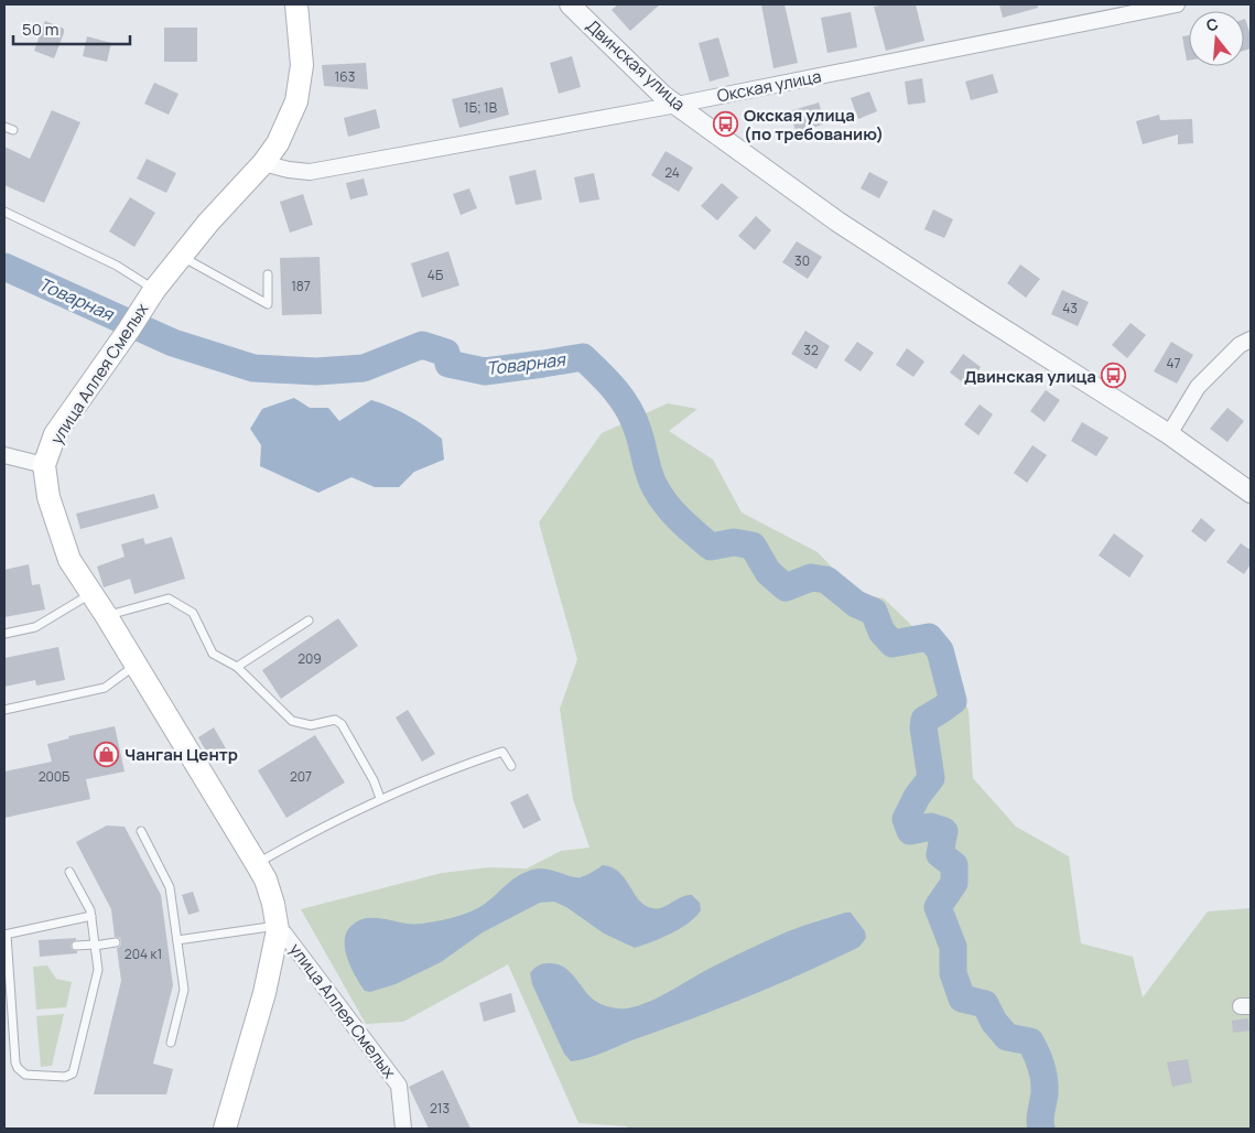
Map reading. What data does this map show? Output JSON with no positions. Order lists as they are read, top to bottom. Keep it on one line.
{"streets":{"main road":["улица Аллея Смелых"],"street":["Двинская улица","Окская улица"]},"crossings":[["Двинская улица","Окская улица"],["Окская улица","улица Аллея Смелых"]],"water":["Товарная"],"places":{"bus stop":["Окская улица (по требованию)","Двинская улица"],"shop":["Чанган Центр"]},"house_numbers":["163","1Б; 1В","24","30","4Б","187","43","32","47","209","200Б","207","204 к1","213"],"scale_bar":"50 m","north":"top"}
